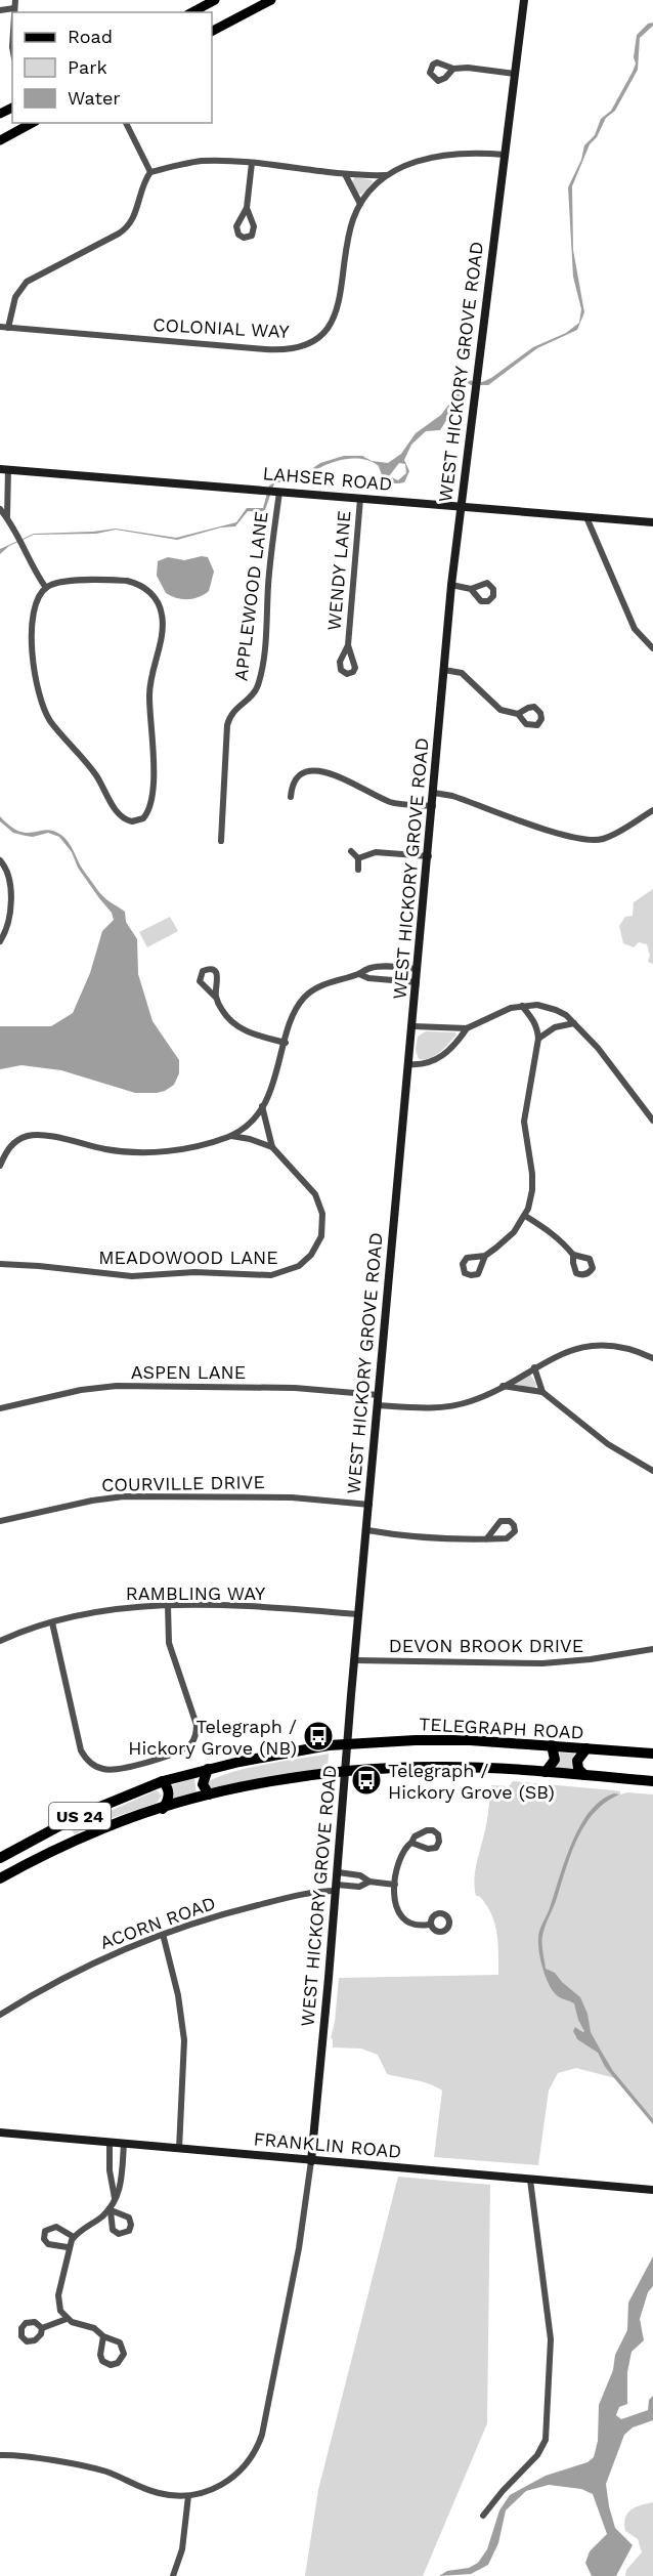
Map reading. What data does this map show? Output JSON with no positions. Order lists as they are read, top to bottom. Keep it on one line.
{"streets":{"highway":["TELEGRAPH ROAD","US 24"],"street":["COLONIAL WAY","WEST HICKORY GROVE ROAD","LAHSER ROAD","WENDY LANE","APPLEWOOD LANE","MEADOWOOD LANE","ASPEN LANE","COURVILLE DRIVE","RAMBLING WAY","DEVON BROOK DRIVE","ACORN ROAD","FRANKLIN ROAD"]},"crossings":[["COLONIAL WAY","WEST HICKORY GROVE ROAD"],["WEST HICKORY GROVE ROAD","LAHSER ROAD"],["WEST HICKORY GROVE ROAD","ASPEN LANE"],["WEST HICKORY GROVE ROAD","COURVILLE DRIVE"],["WEST HICKORY GROVE ROAD","RAMBLING WAY"],["WEST HICKORY GROVE ROAD","DEVON BROOK DRIVE"],["WEST HICKORY GROVE ROAD","TELEGRAPH ROAD"],["WEST HICKORY GROVE ROAD","US 24"],["WEST HICKORY GROVE ROAD","ACORN ROAD"],["WEST HICKORY GROVE ROAD","FRANKLIN ROAD"],["LAHSER ROAD","WENDY LANE"],["LAHSER ROAD","APPLEWOOD LANE"],["TELEGRAPH ROAD","US 24"]],"places":{"bus stop":["Telegraph / Hickory Grove (NB)","Telegraph / Hickory Grove (SB)"]},"legend":["Road","Park","Water"]}
